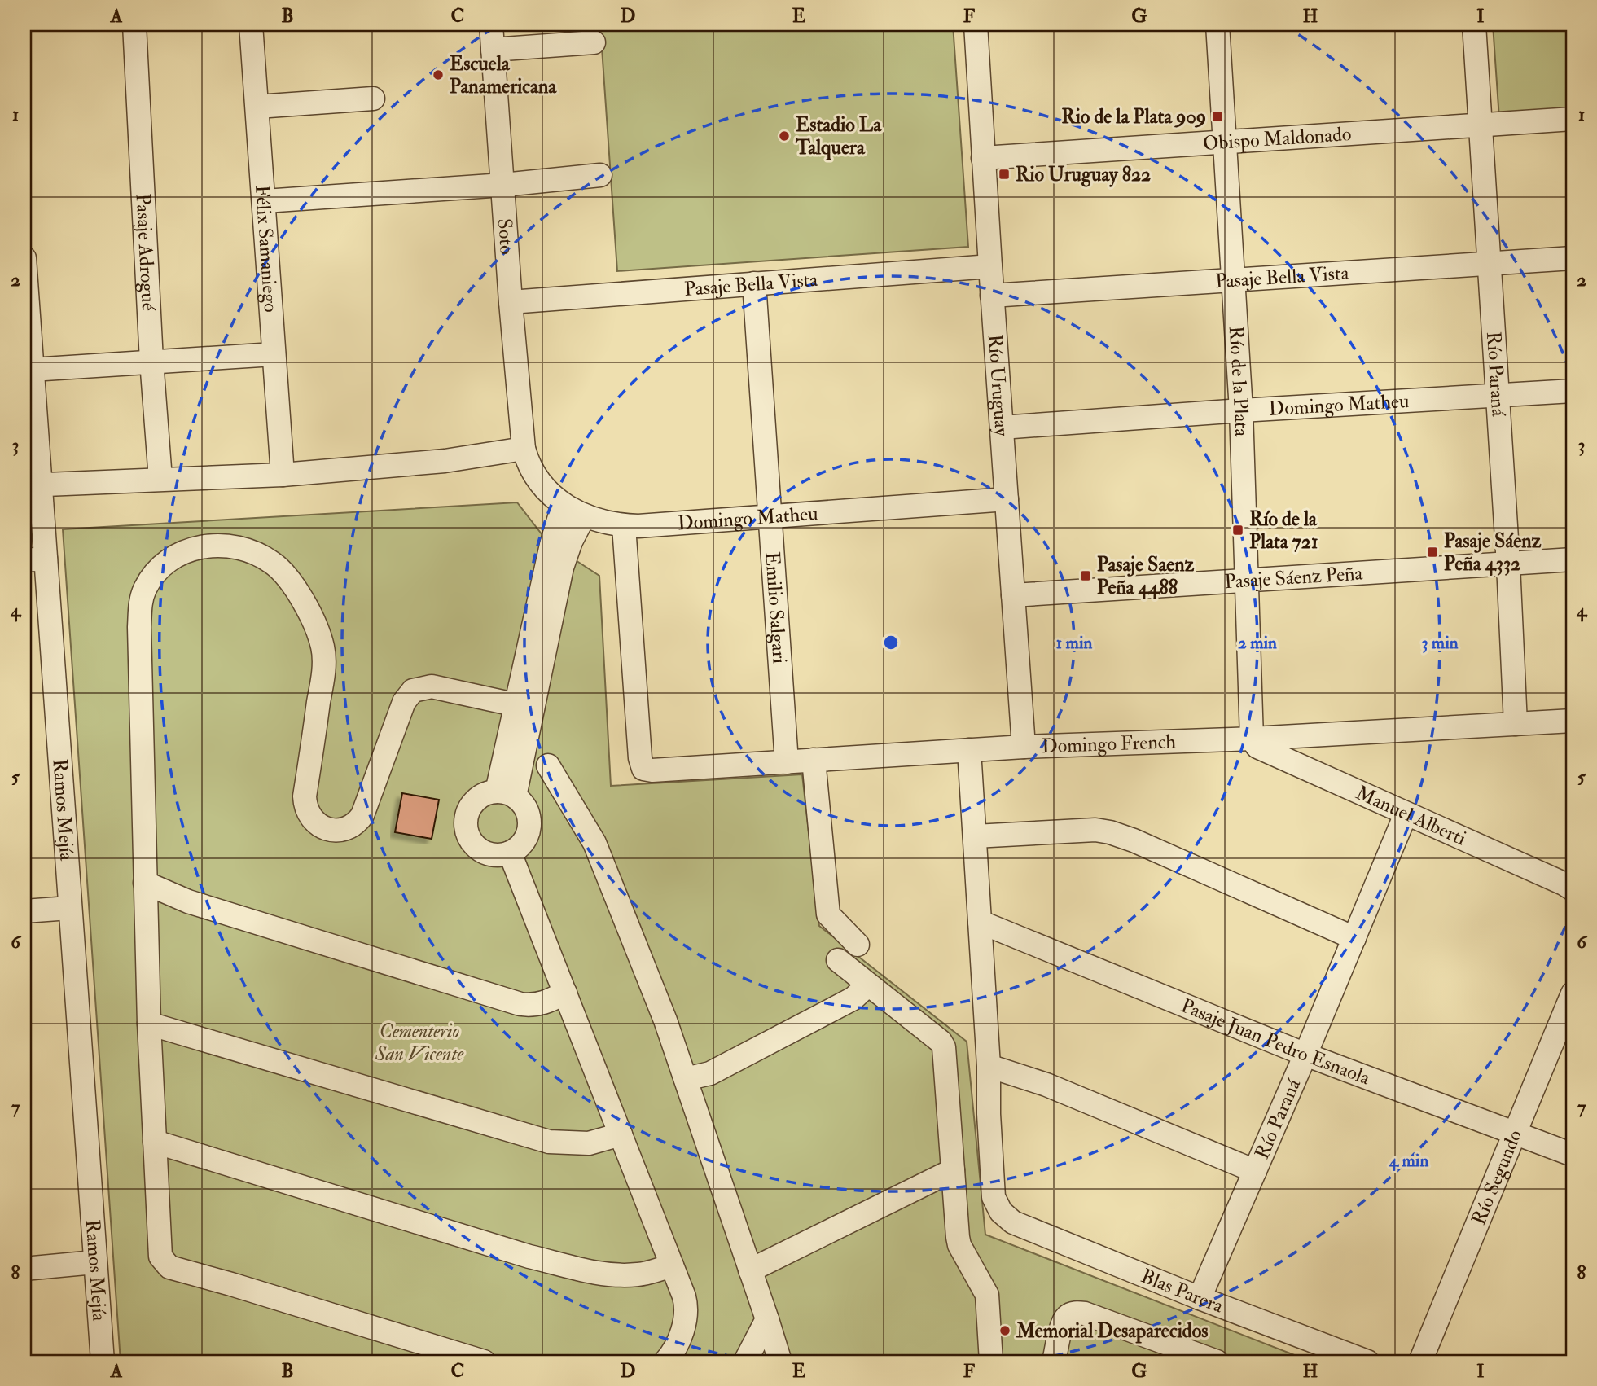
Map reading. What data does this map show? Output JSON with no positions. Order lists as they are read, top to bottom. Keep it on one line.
{"streets":{"street":["Obispo Maldonado","Soto","Félix Samaniego","Pasaje Adrogué","Pasaje Bella Vista","Río Paraná","Río de la Plata","Río Uruguay","Domingo Matheu","Pasaje Sáenz Peña","Emilio Salgari","Domingo French","Ramos Mejía","Manuel Alberti","Pasaje Juan Pedro Esnaola","Río Segundo","Blas Parera"]},"crossings":[["Obispo Maldonado","Río Paraná"],["Obispo Maldonado","Río de la Plata"],["Obispo Maldonado","Río Uruguay"],["Soto","Pasaje Bella Vista"],["Soto","Domingo Matheu"],["Pasaje Bella Vista","Río Paraná"],["Pasaje Bella Vista","Río de la Plata"],["Pasaje Bella Vista","Río Uruguay"],["Pasaje Bella Vista","Emilio Salgari"],["Río Paraná","Domingo Matheu"],["Río Paraná","Pasaje Sáenz Peña"],["Río Paraná","Domingo French"],["Río Paraná","Manuel Alberti"],["Río Paraná","Pasaje Juan Pedro Esnaola"],["Río Paraná","Blas Parera"],["Río de la Plata","Domingo Matheu"],["Río de la Plata","Pasaje Sáenz Peña"],["Río de la Plata","Domingo French"],["Río de la Plata","Manuel Alberti"],["Río Uruguay","Domingo Matheu"],["Río Uruguay","Pasaje Sáenz Peña"],["Río Uruguay","Domingo French"],["Domingo Matheu","Emilio Salgari"],["Domingo Matheu","Domingo French"],["Emilio Salgari","Domingo French"],["Domingo French","Manuel Alberti"],["Pasaje Juan Pedro Esnaola","Río Segundo"]],"parks":["Cementerio San Vicente"],"places":{"other":["Escuela Panamericana","Estadio La Talquera","Memorial Desaparecidos"],"transit":["Rio de la Plata 909","Rio Uruguay 822","Río de la Plata 721","Pasaje Sáenz Peña 4332","Pasaje Saenz Peña 4488"]},"grid":{"columns":["A","B","C","D","E","F","G","H","I"],"rows":["1","2","3","4","5","6","7","8"]},"rings":["1 min","2 min","3 min","4 min"]}
